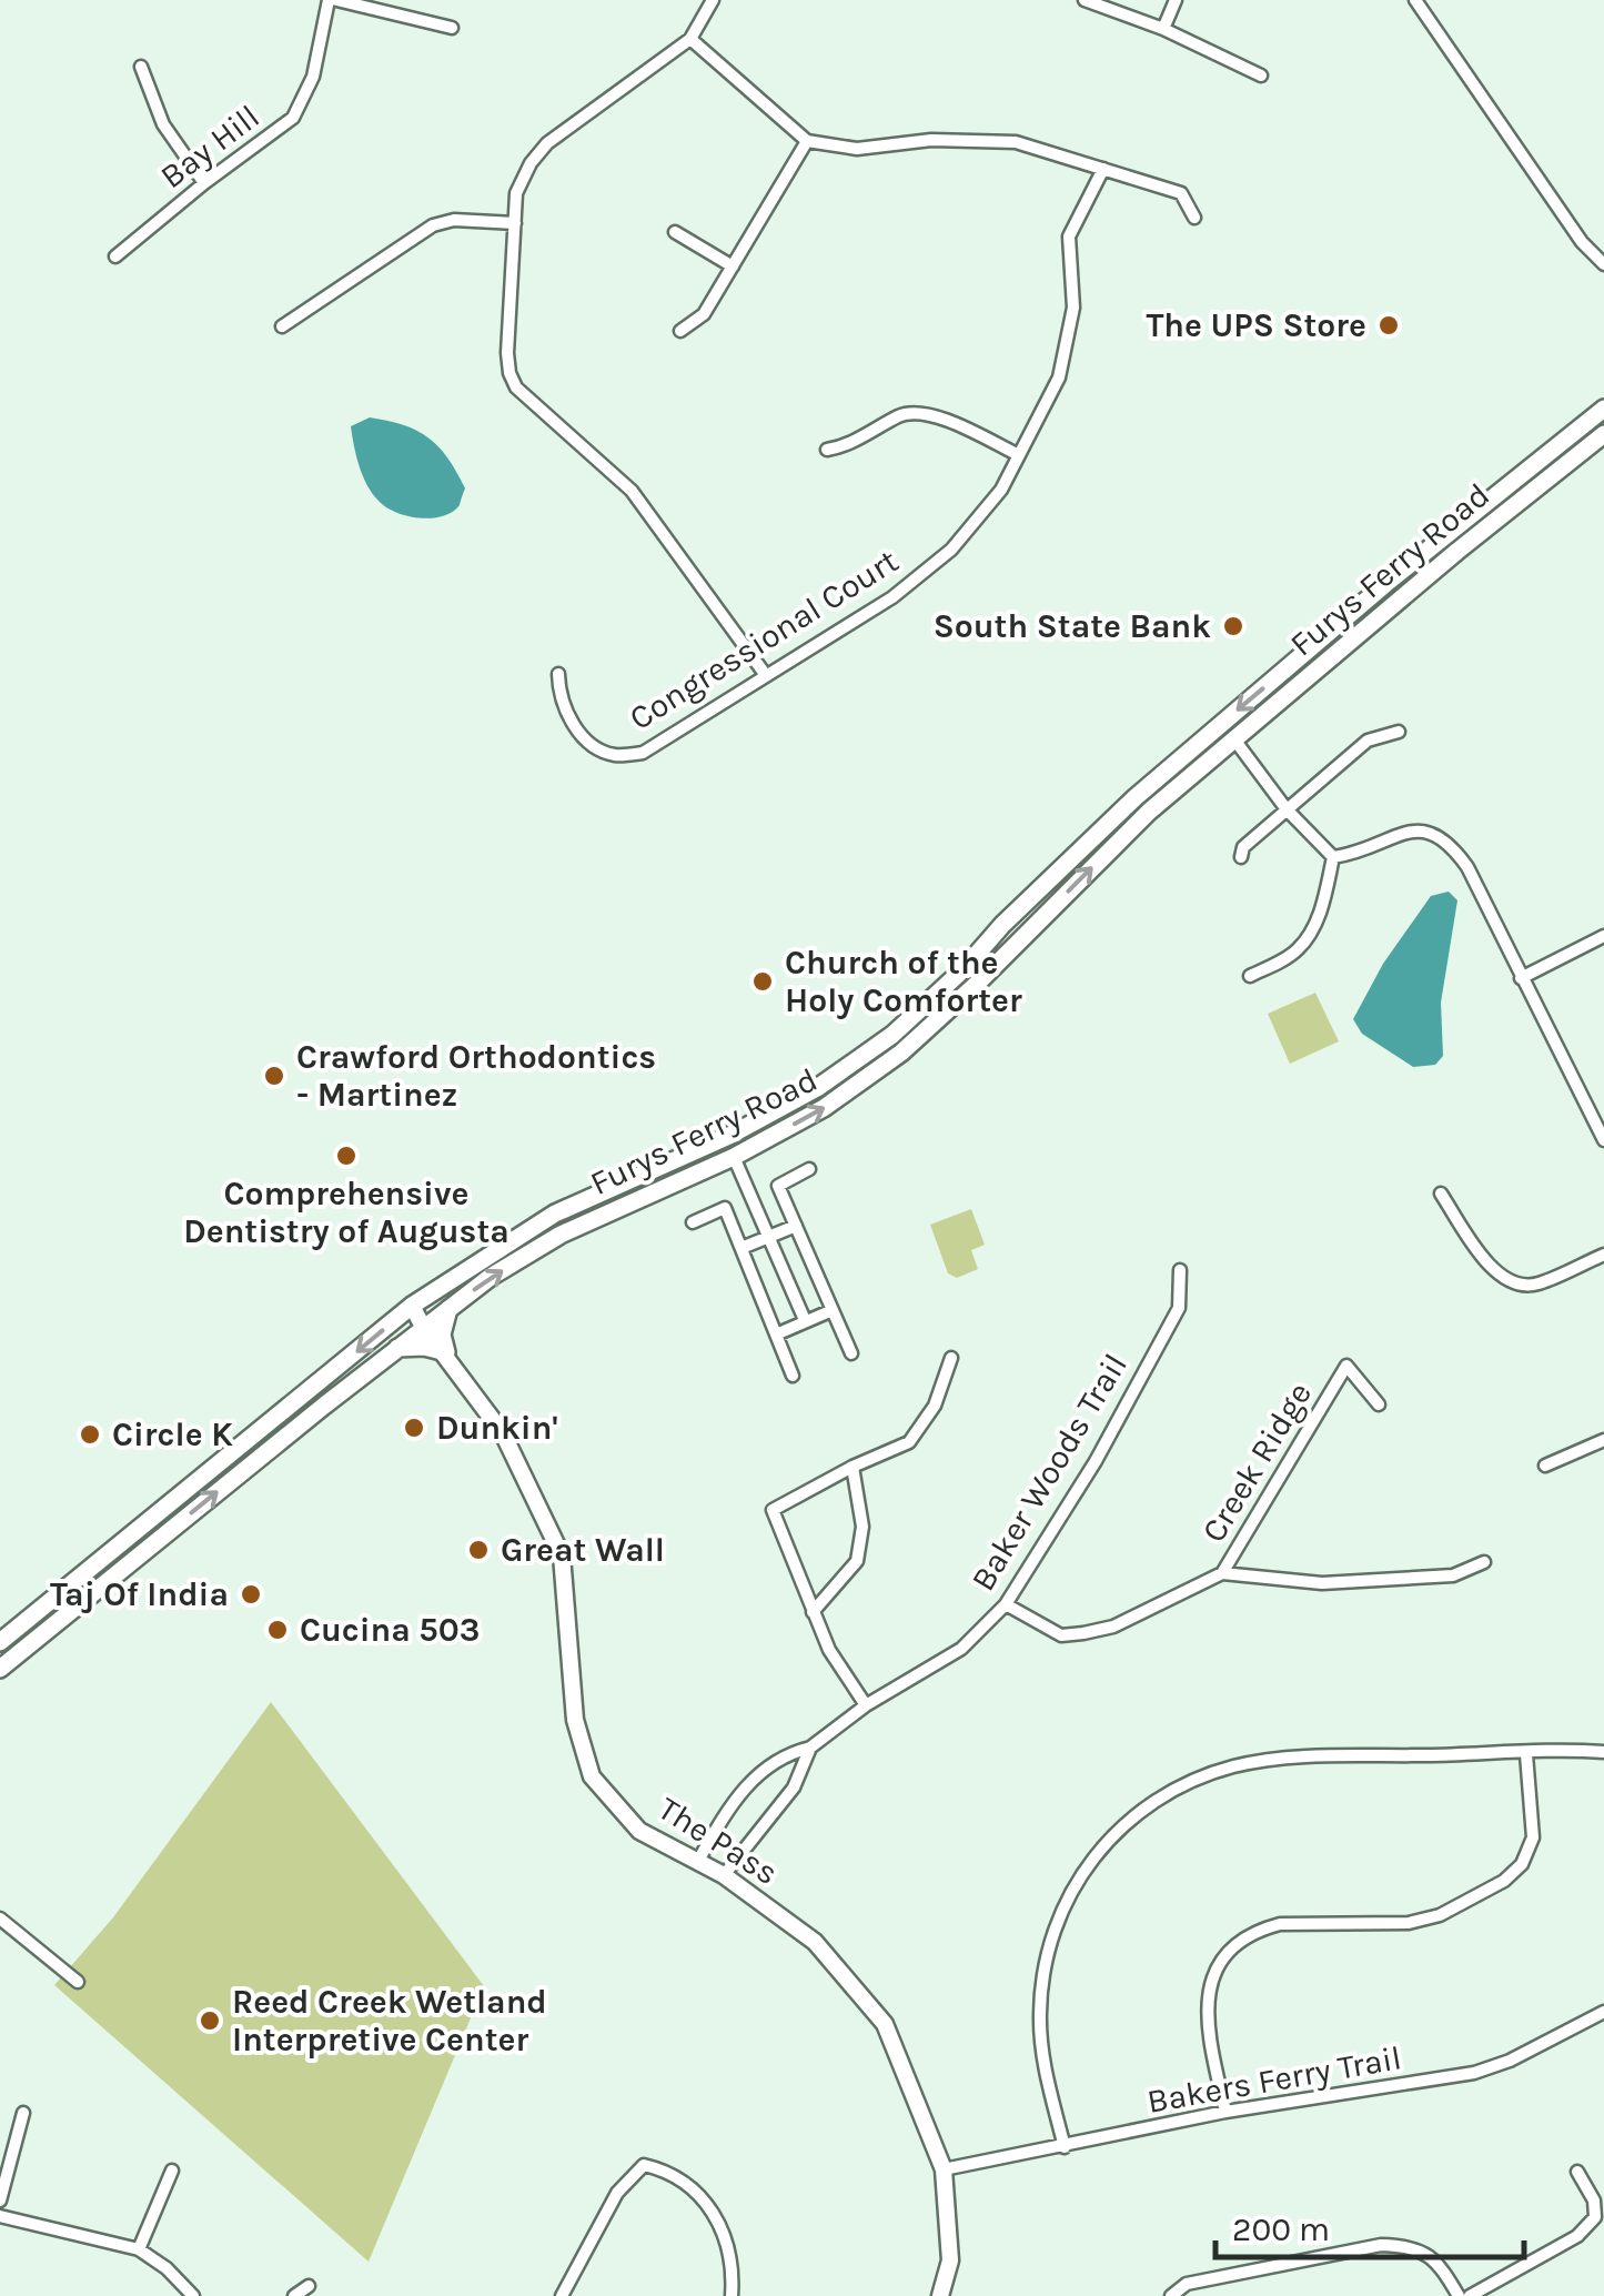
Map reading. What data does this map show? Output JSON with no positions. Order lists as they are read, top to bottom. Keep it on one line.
{"streets":{"main road":["Furys Ferry Road"],"street":["Bay Hill","Congressional Court","Creek Ridge","Baker Woods Trail","The Pass","Bakers Ferry Trail"]},"crossings":[["Furys Ferry Road","The Pass"],["Baker Woods Trail","The Pass"],["The Pass","Bakers Ferry Trail"]],"places":["The UPS Store","South State Bank","Church of the Holy Comforter","Crawford Orthodontics - Martinez","Comprehensive Dentistry of Augusta","Dunkin'","Circle K","Great Wall","Taj Of India","Cucina 503","Reed Creek Wetland Interpretive Center"],"scale_bar":"200 m"}
